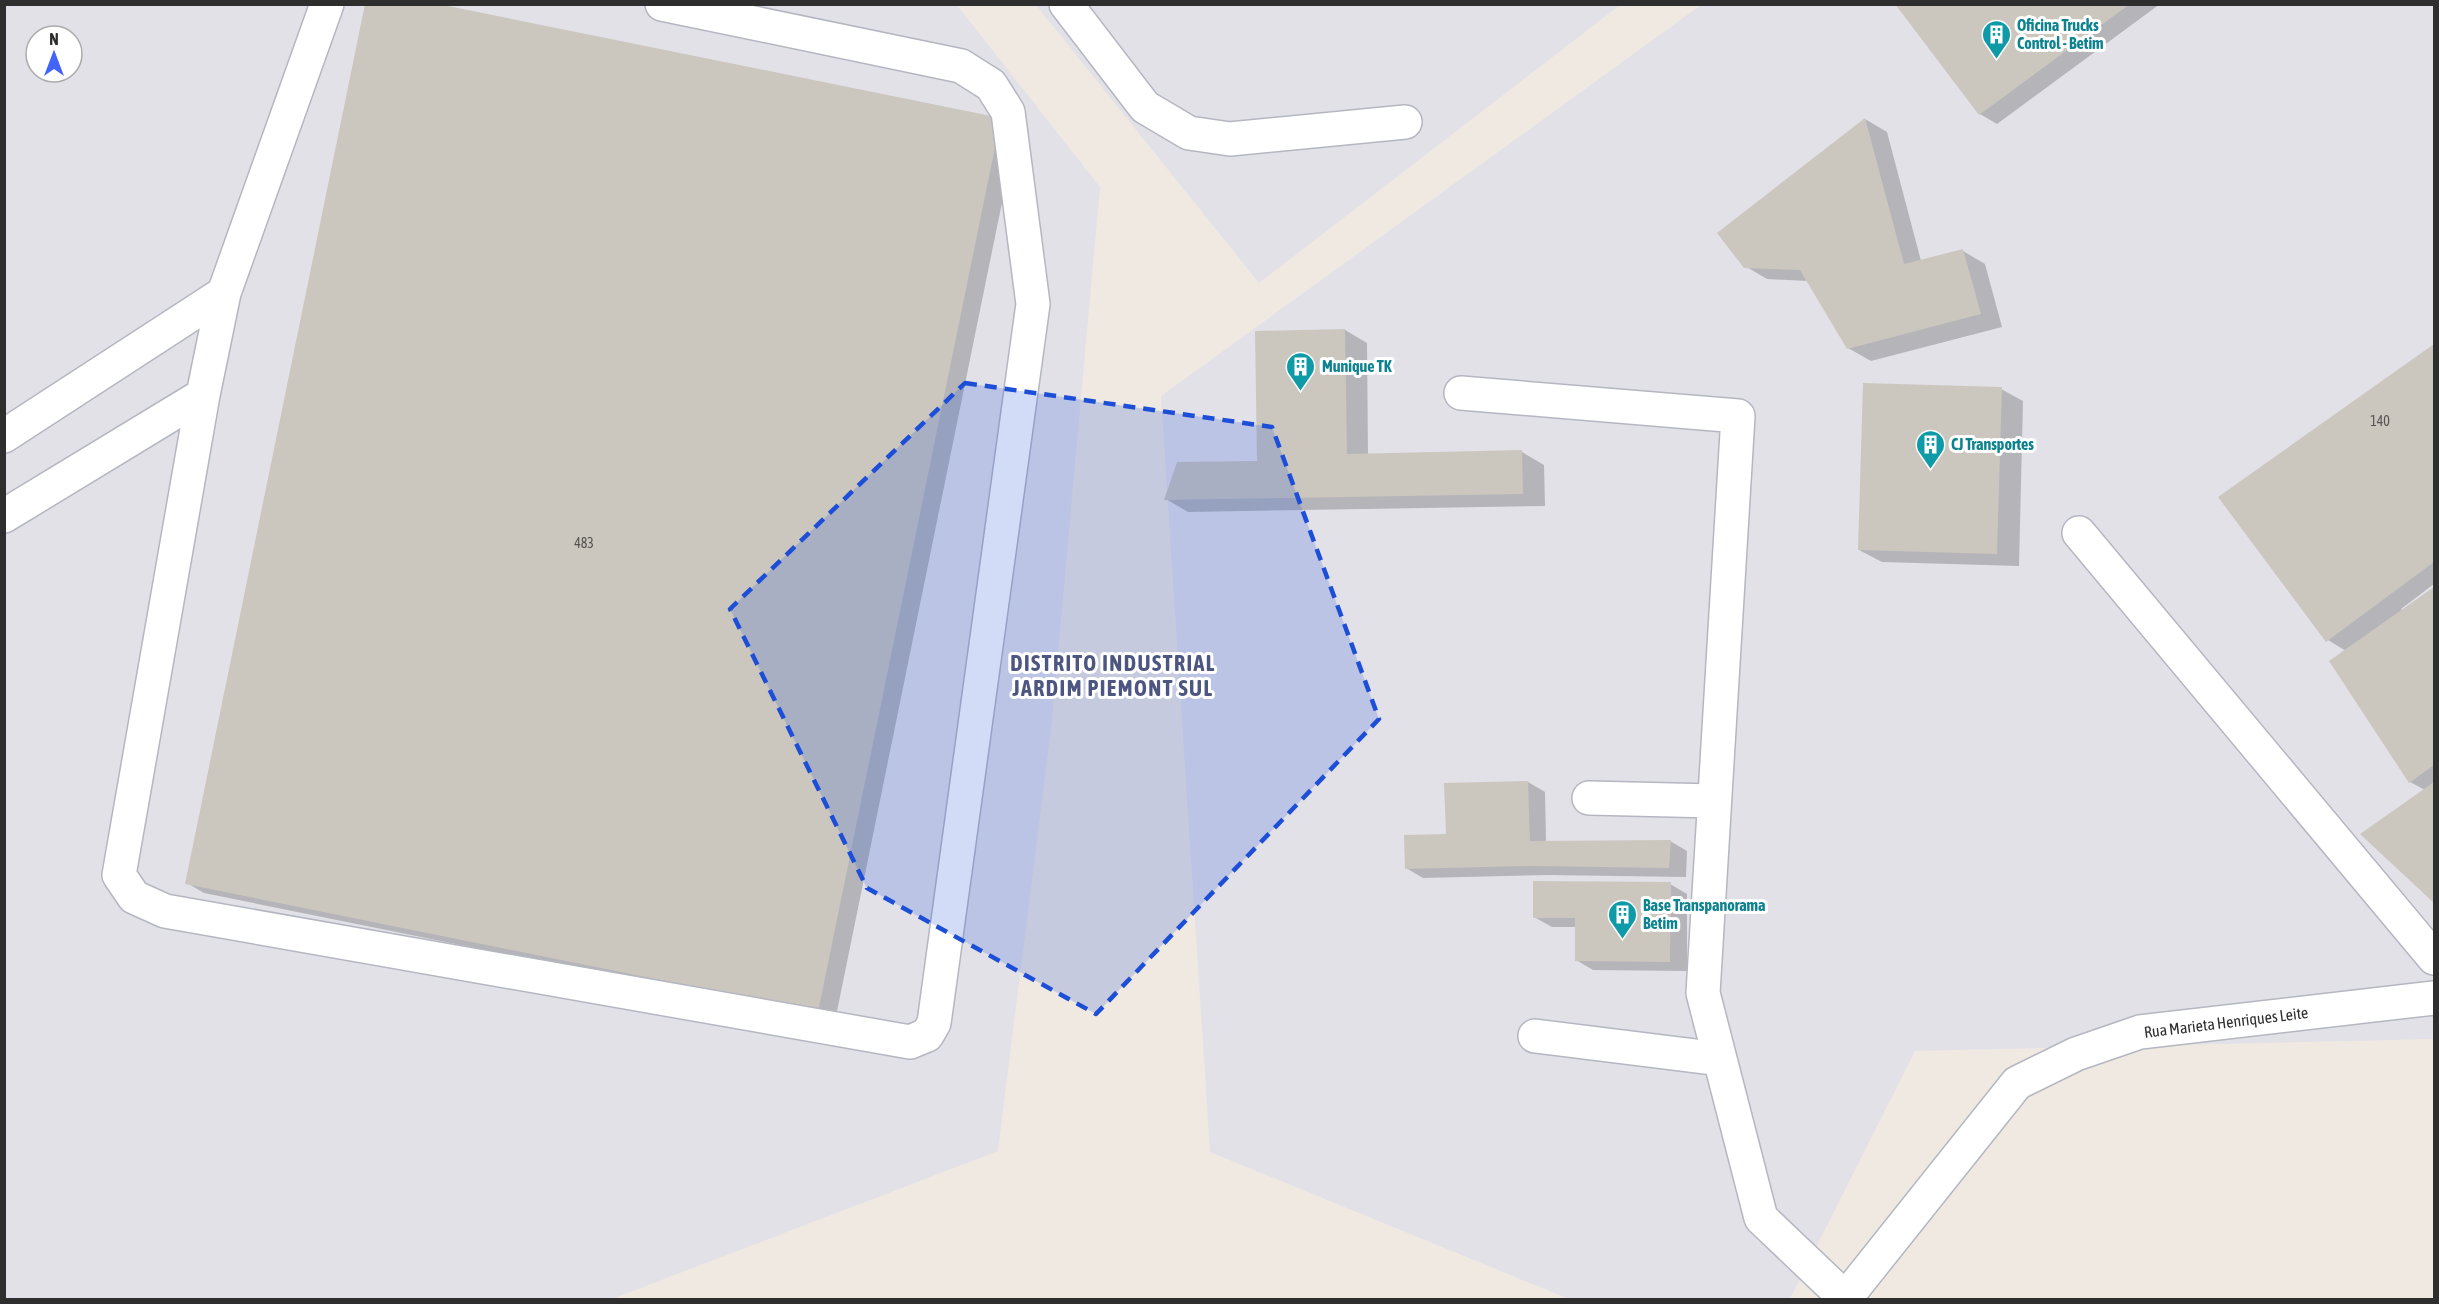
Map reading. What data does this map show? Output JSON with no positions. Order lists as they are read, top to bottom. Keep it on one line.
{"streets":{"street":["Rua Marieta Henriques Leite"]},"districts":["DISTRITO INDUSTRIAL JARDIM PIEMONT SUL"],"places":{"building":["Oficina Trucks Control - Betim","Munique TK","CJ Transportes","Base Transpanorama Betim"]},"house_numbers":["140","483"],"north":"top"}
